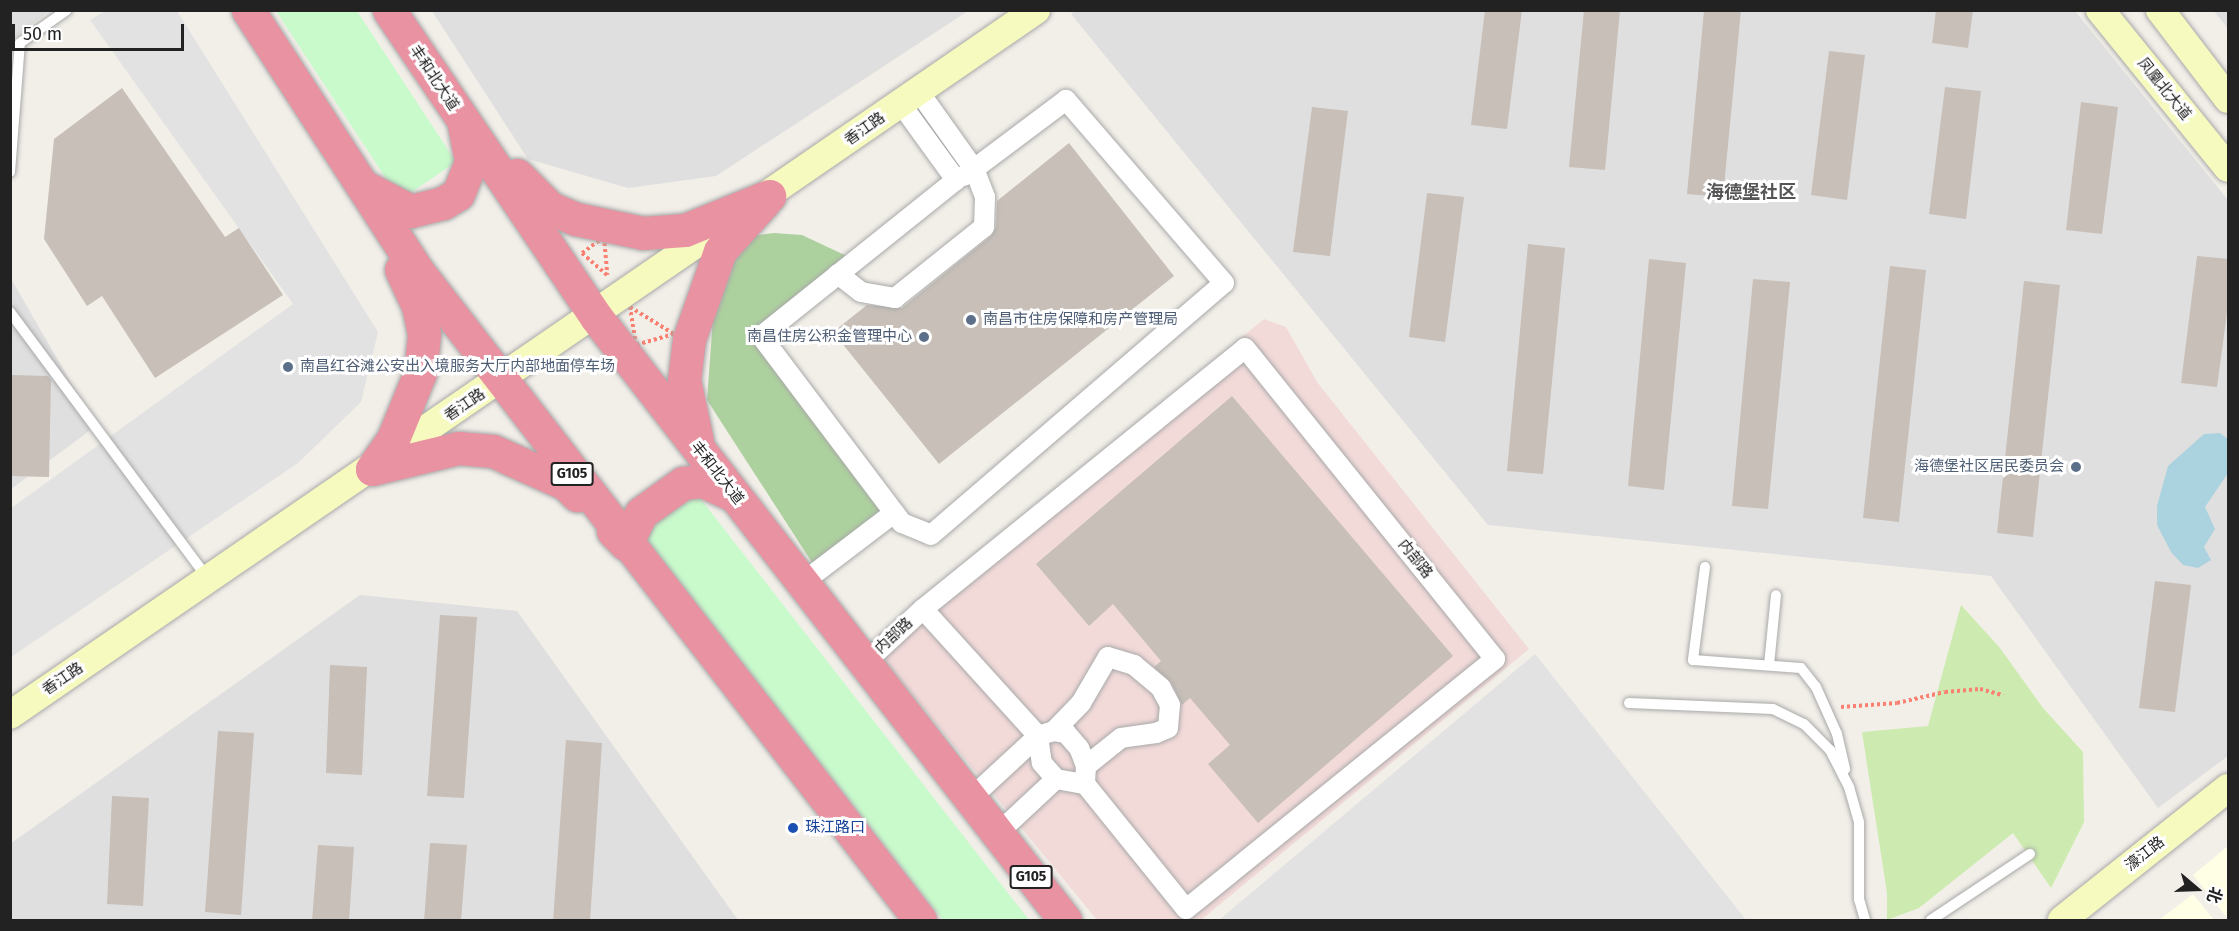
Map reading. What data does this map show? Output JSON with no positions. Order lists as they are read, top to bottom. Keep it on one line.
{"streets":{"highway":["丰和北大道","G105"],"main road":["凤凰北大道","香江路","濠江路"],"street":["内部路"]},"crossings":[["丰和北大道","香江路"],["丰和北大道","内部路"],["香江路","G105"]],"districts":["海德堡社区"],"places":["南昌市住房保障和房产管理局","南昌住房公积金管理中心","南昌红谷滩公安出入境服务大厅内部地面停车场","海德堡社区居民委员会","珠江路口"],"scale_bar":"50 m","north":"right"}
